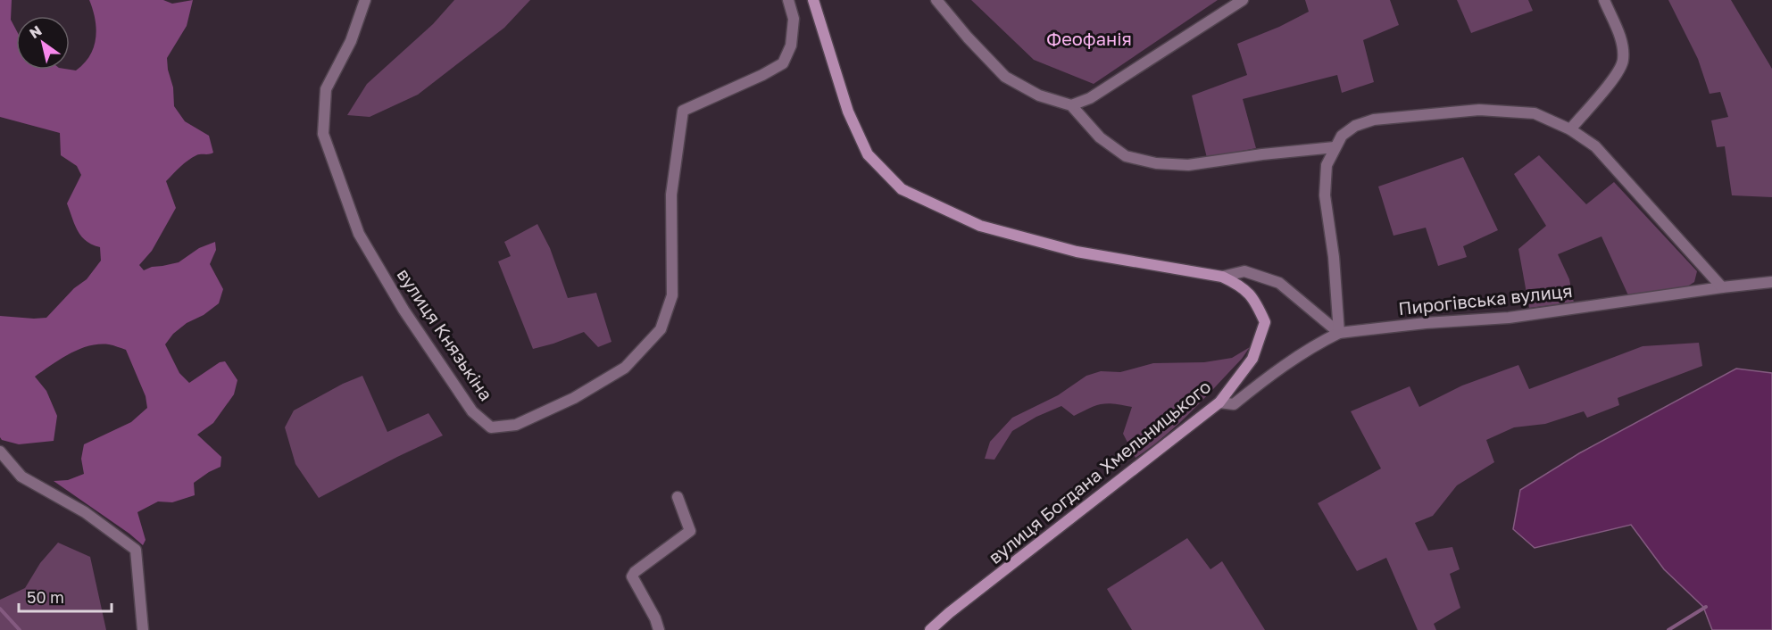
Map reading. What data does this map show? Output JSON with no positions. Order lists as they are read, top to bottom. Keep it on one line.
{"streets":{"street":["Пирогівська вулиця","вулиця Князькіна","вулиця Богдана Хмельницького"]},"parks":["Феофанія"],"scale_bar":"50 m","north":"top left"}
